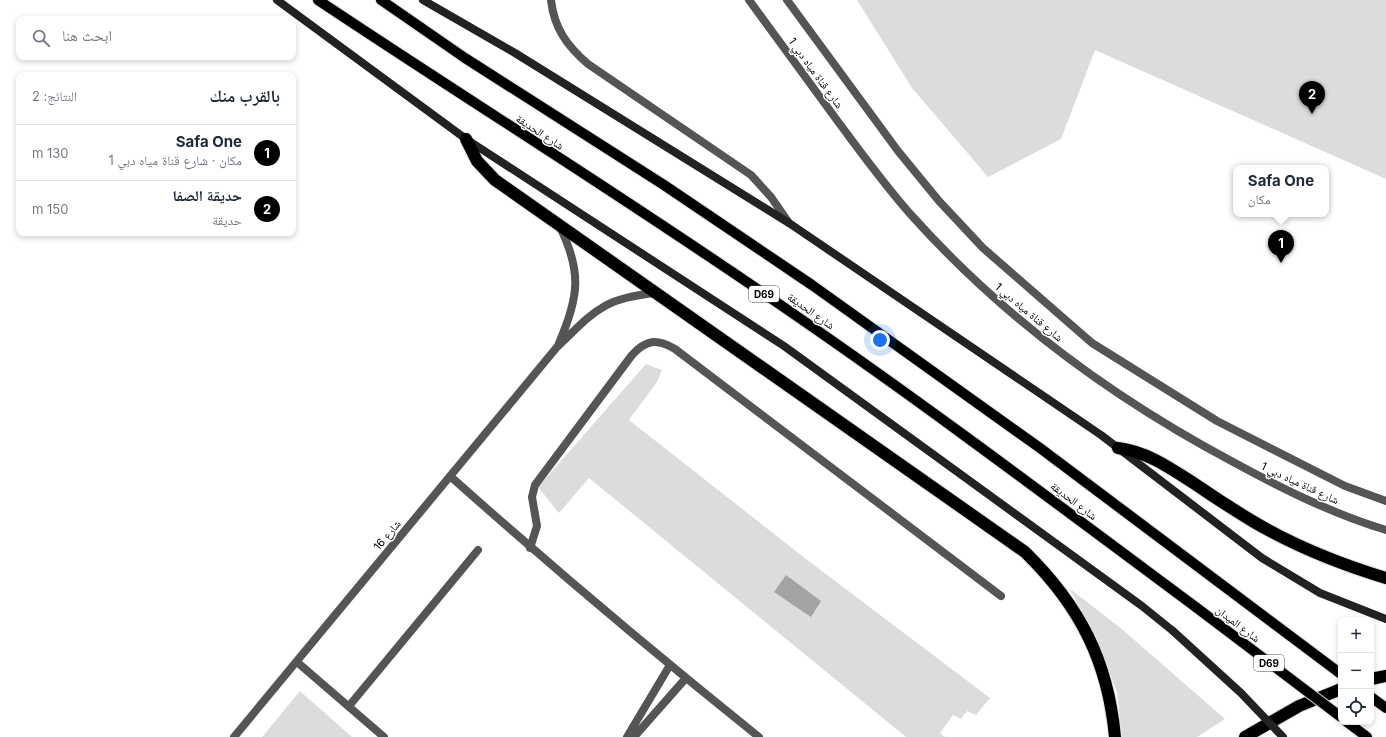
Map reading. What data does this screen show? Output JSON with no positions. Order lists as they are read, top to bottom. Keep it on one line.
{"streets":{"main road":["شارع الحديقة","D69","شارع الميدان"],"street":["شارع قناة مياه دبي 1","شارع 16"]},"crossings":[["شارع الحديقة","شارع الميدان"]],"page":{"search":"ابحث هنا","heading":["بالقرب منك","النتائج: 2"],"pins":["2","1"],"list":[{"mark":"1","name":"Safa One","note":"مكان · شارع قناة مياه دبي 1","value":"130 m"},{"mark":"2","name":"حديقة الصفا","note":"حديقة","value":"150 m"}],"popup":["Safa One","مكان"],"map_buttons":["+","−"]}}
